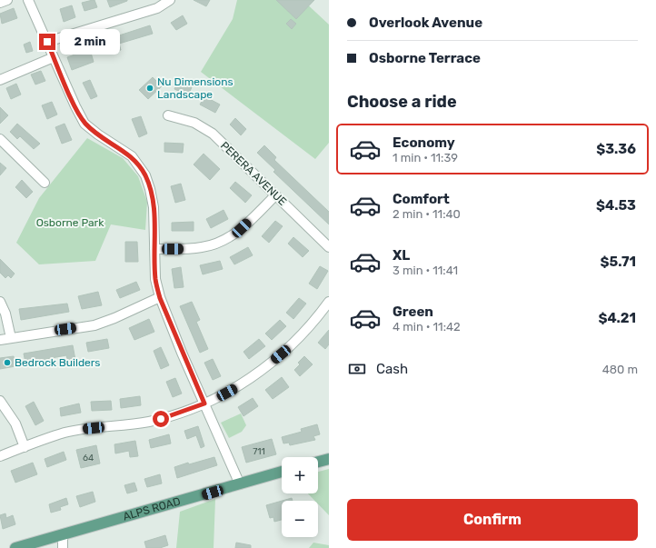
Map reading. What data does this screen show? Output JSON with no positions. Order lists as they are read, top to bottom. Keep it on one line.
{"streets":{"main road":["ALPS ROAD"],"street":["PERERA AVENUE"]},"parks":["Osborne Park"],"places":["Nu Dimensions Landscape","Bedrock Builders"],"house_numbers":["711","64"],"page":{"banner":["Overlook Avenue","Osborne Terrace"],"bubble":"2 min","heading":"Choose a ride","list":[{"name":"Economy","note":"1 min · 11:39","value":"$3.36"},{"name":"Comfort","note":"2 min · 11:40","value":"$4.53"},{"name":"XL","note":"3 min · 11:41","value":"$5.71"},{"name":"Green","note":"4 min · 11:42","value":"$4.21"}],"pay":["Cash","480 m"],"map_buttons":["+","−"],"buttons":"Confirm"}}
